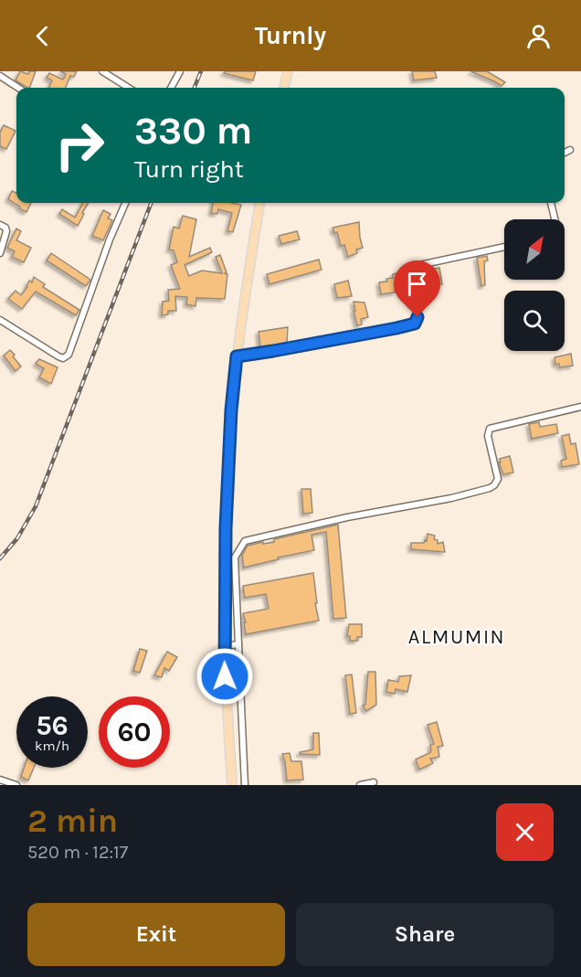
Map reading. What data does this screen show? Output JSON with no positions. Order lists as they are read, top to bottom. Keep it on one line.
{"districts":["ALMUMIN"],"north":"top right","page":{"header":"Turnly","turn":["330 m","Turn right"],"speed":"56 km/h","limit":"60","heading":["2 min","520 m · 12:17"],"buttons":["Exit","Share"]}}
